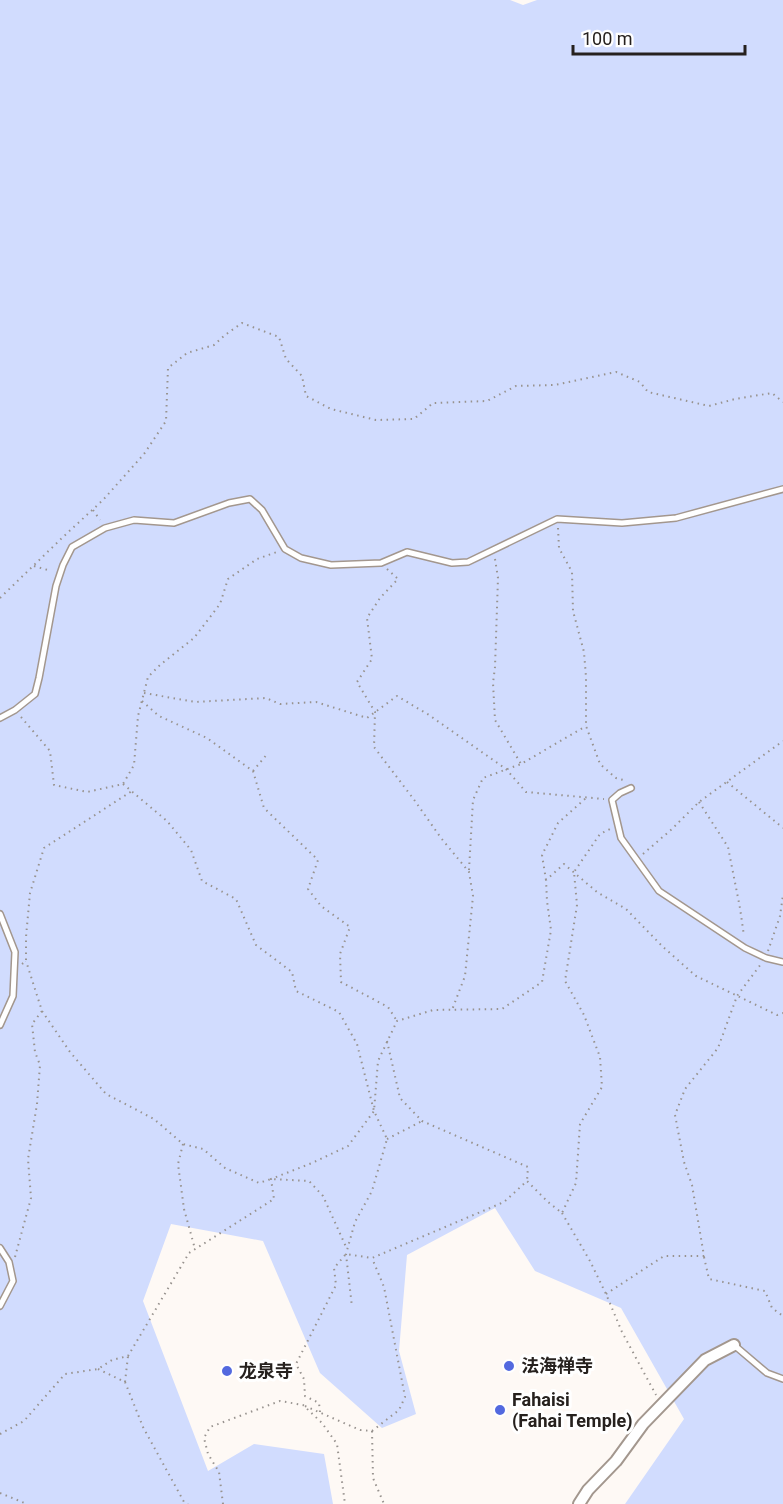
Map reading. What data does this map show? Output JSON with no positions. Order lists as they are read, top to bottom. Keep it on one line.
{"places":["法海禅寺","龙泉寺","Fahaisi (Fahai Temple)"],"scale_bar":"100 m"}
